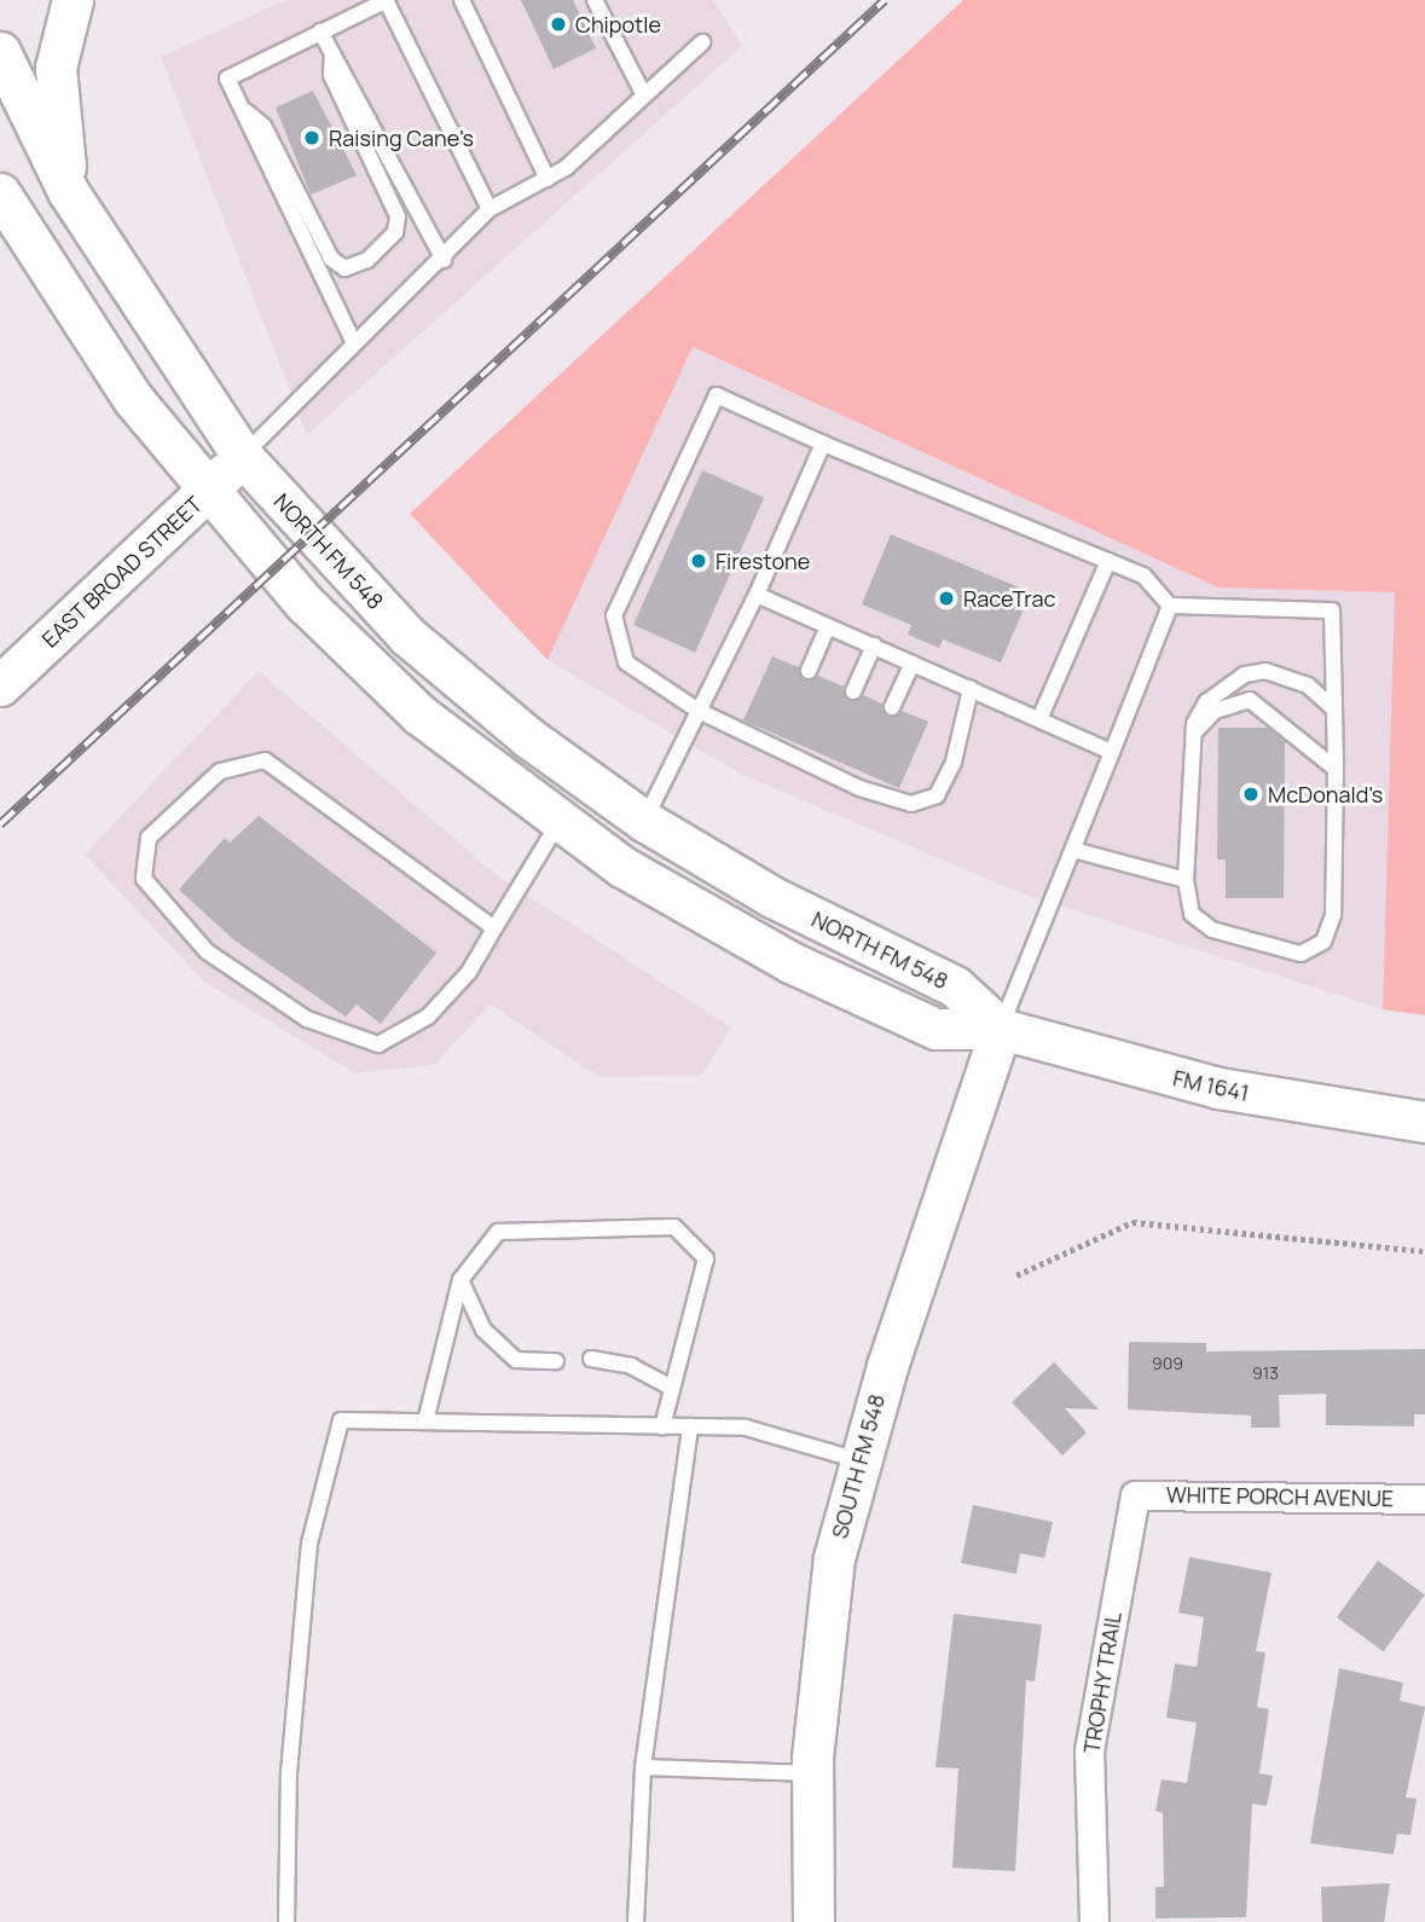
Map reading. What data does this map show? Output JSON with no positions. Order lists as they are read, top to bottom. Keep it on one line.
{"streets":{"main road":["NORTH FM 548","EAST BROAD STREET","FM 1641","SOUTH FM 548"],"street":["WHITE PORCH AVENUE","TROPHY TRAIL"]},"crossings":[["NORTH FM 548","EAST BROAD STREET"],["NORTH FM 548","FM 1641"],["NORTH FM 548","SOUTH FM 548"],["FM 1641","SOUTH FM 548"],["WHITE PORCH AVENUE","TROPHY TRAIL"]],"places":["Chipotle","Raising Cane's","Firestone","RaceTrac","McDonald's"],"house_numbers":["909","913"]}
